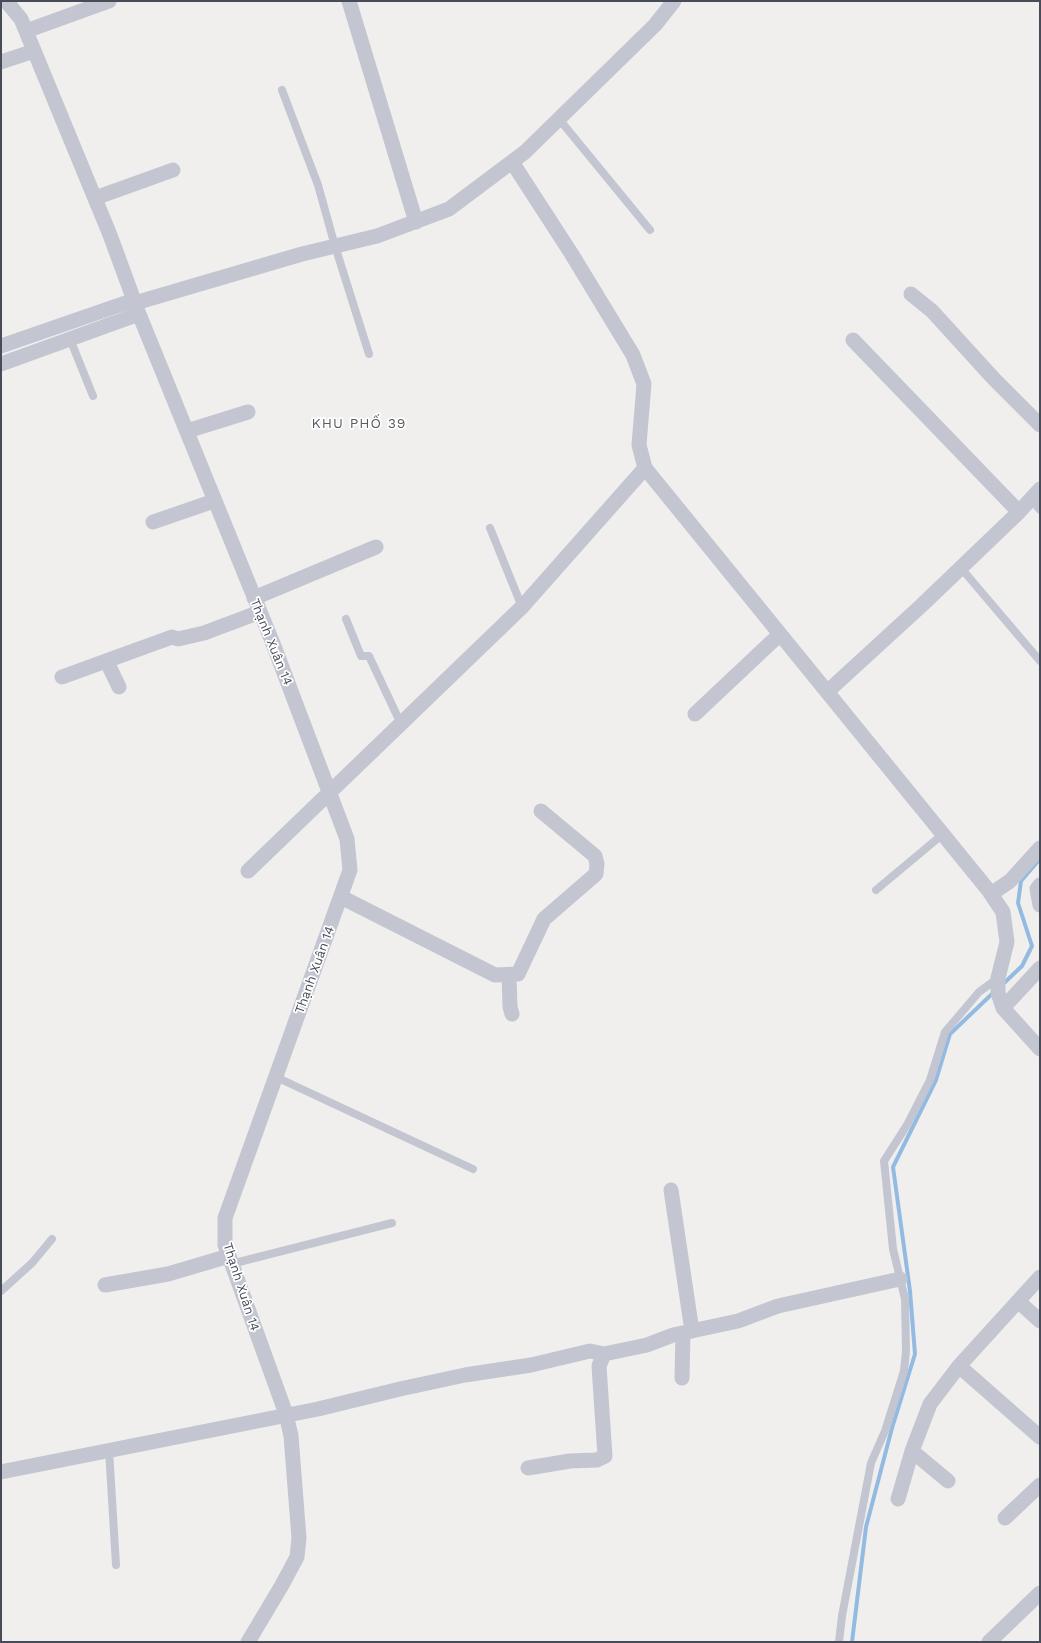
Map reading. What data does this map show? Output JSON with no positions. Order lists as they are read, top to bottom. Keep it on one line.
{"streets":{"street":["Thạnh Xuân 14"]},"districts":["KHU PHỐ 39"]}
